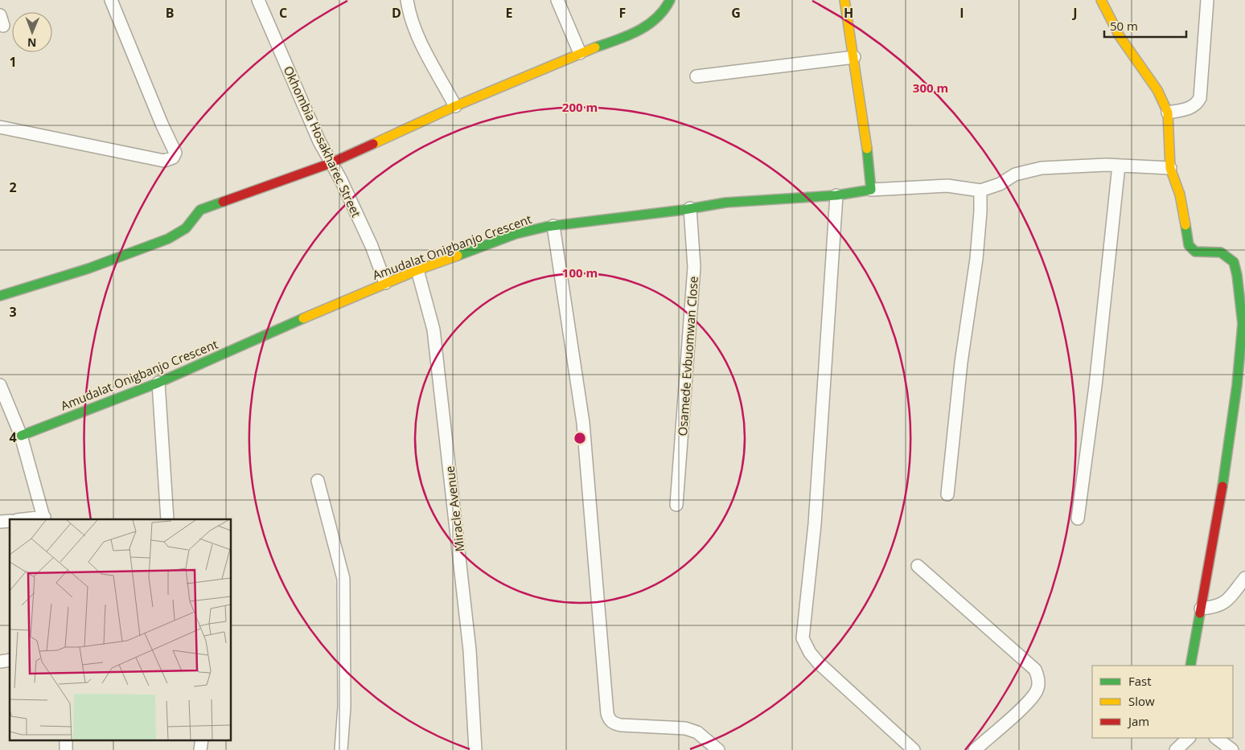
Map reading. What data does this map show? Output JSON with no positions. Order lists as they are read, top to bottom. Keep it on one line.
{"streets":{"street":["Okhombia Hosakharec Street","Amudalat Onigbanjo Crescent","Osamede Evbuomwan Close","Miracle Avenue"]},"crossings":[["Okhombia Hosakharec Street","Amudalat Onigbanjo Crescent"],["Amudalat Onigbanjo Crescent","Osamede Evbuomwan Close"],["Amudalat Onigbanjo Crescent","Miracle Avenue"]],"legend":["Fast","Slow","Jam"],"scale_bar":"50 m","north":"bottom","grid":{"columns":["B","C","D","E","F","G","H","I","J"],"rows":["1","2","3","4"]},"rings":["300 m","200 m","100 m"]}
